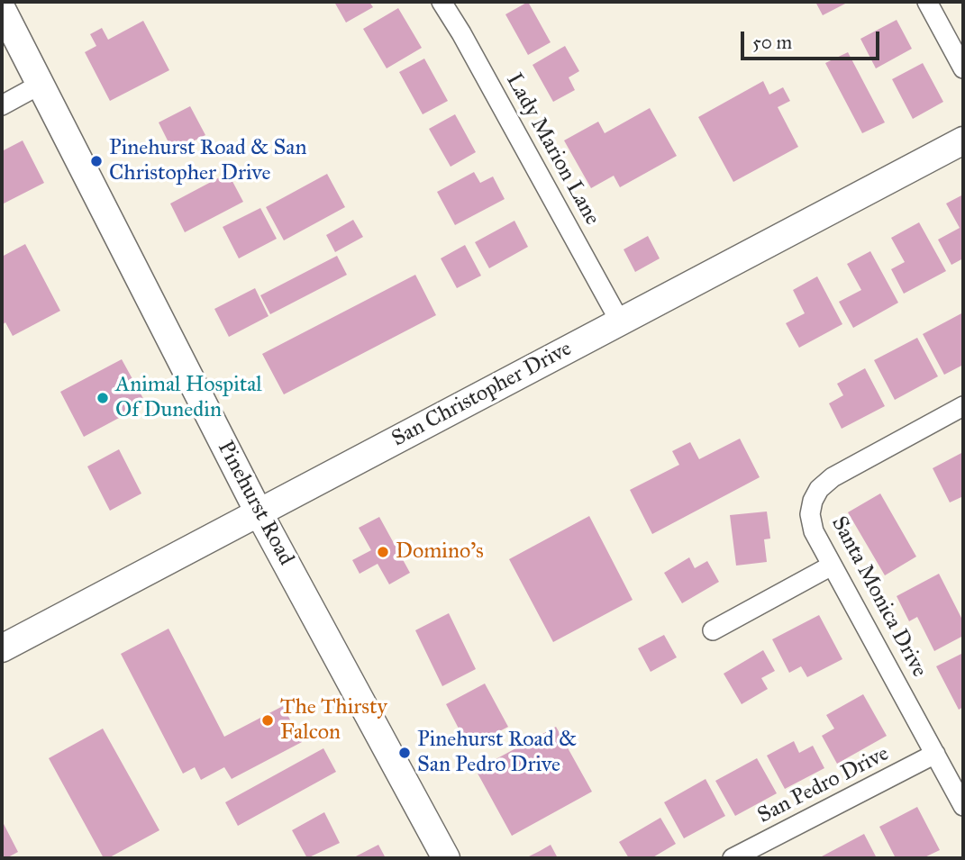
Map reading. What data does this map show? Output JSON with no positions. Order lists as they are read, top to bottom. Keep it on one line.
{"streets":{"street":["Lady Marion Lane","San Christopher Drive","Pinehurst Road","Santa Monica Drive","San Pedro Drive"]},"crossings":[["Lady Marion Lane","San Christopher Drive"],["San Christopher Drive","Pinehurst Road"],["Santa Monica Drive","San Pedro Drive"]],"places":["Pinehurst Road & San Christopher Drive","Animal Hospital Of Dunedin","Domino's","The Thirsty Falcon","Pinehurst Road & San Pedro Drive"],"scale_bar":"50 m"}
